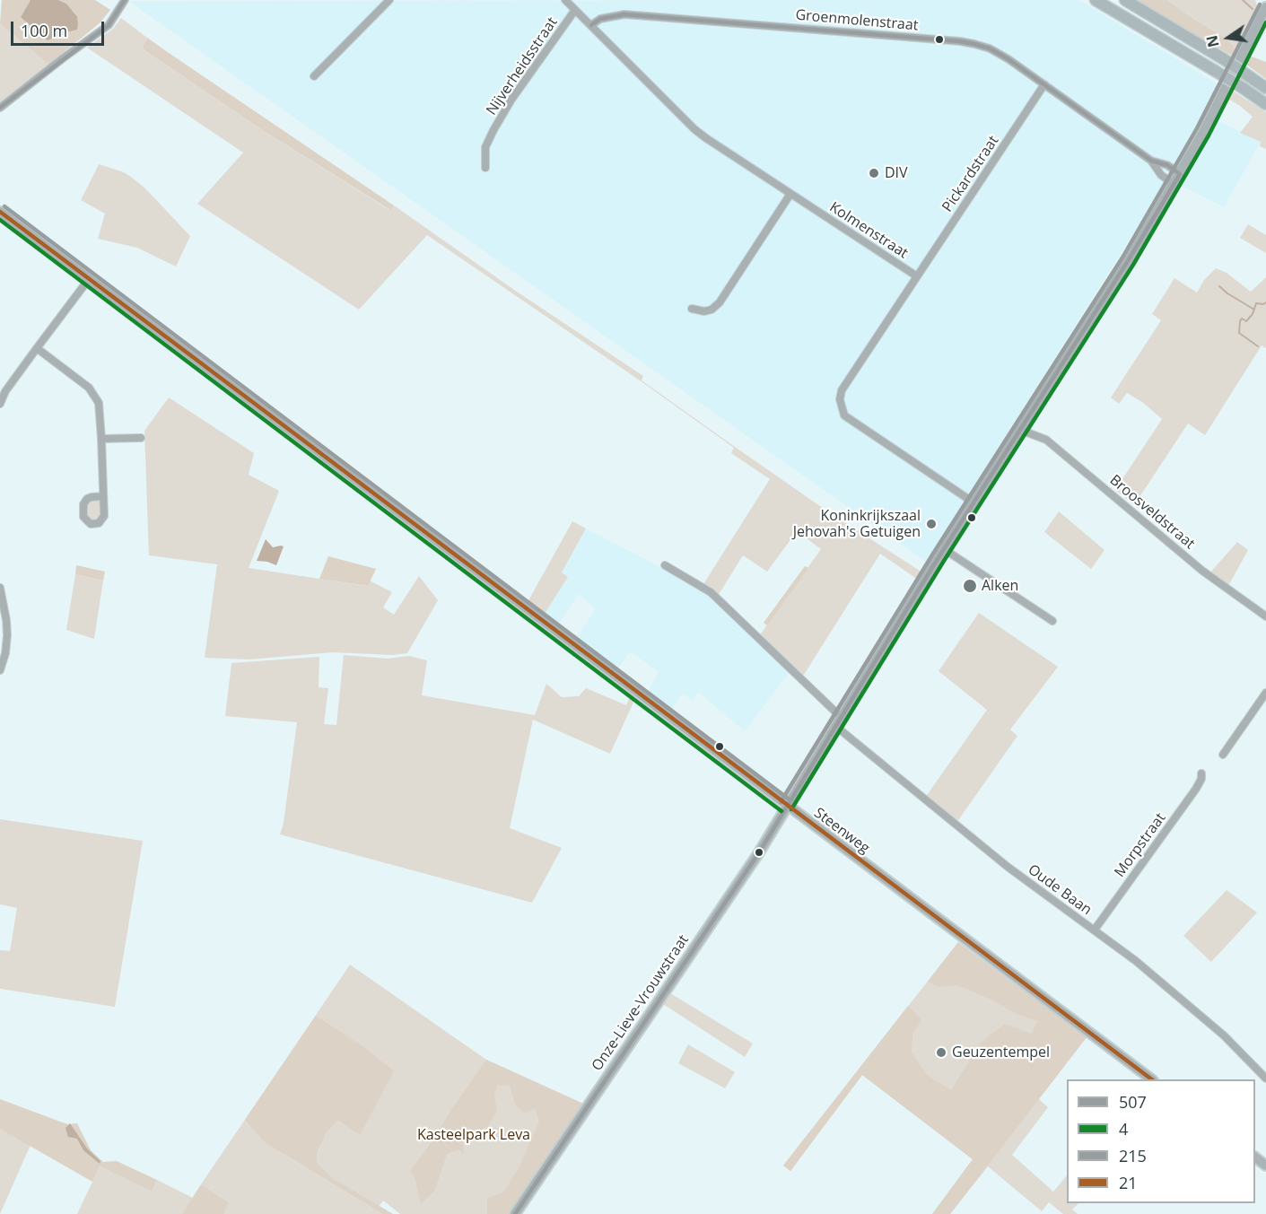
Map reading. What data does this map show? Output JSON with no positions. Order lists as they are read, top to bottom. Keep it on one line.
{"streets":{"main road":["Steenweg","Onze-Lieve-Vrouwstraat"],"street":["Groenmolenstraat","Nijverheidsstraat","Pickardstraat","Kolmenstraat","Broosveldstraat","Morpstraat","Oude Baan"]},"crossings":[["Groenmolenstraat","Pickardstraat"],["Groenmolenstraat","Kolmenstraat"],["Groenmolenstraat","Onze-Lieve-Vrouwstraat"],["Nijverheidsstraat","Kolmenstraat"],["Pickardstraat","Kolmenstraat"],["Kolmenstraat","Onze-Lieve-Vrouwstraat"],["Broosveldstraat","Onze-Lieve-Vrouwstraat"],["Steenweg","Onze-Lieve-Vrouwstraat"],["Morpstraat","Oude Baan"],["Oude Baan","Onze-Lieve-Vrouwstraat"]],"parks":["Kasteelpark Leva"],"places":["DIV","Koninkrijkszaal Jehovah's Getuigen","Alken","Geuzentempel"],"lines":["transit line 507","transit line 215","transit line 4","transit line 21"],"legend":["507","4","215","21"],"scale_bar":"100 m","north":"left"}
